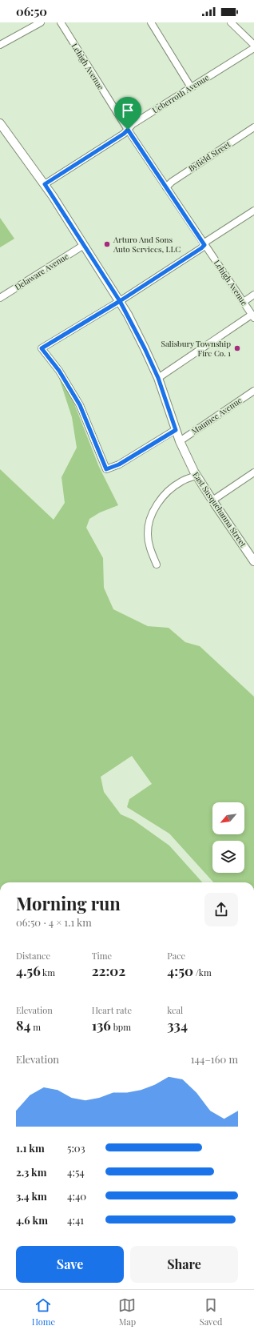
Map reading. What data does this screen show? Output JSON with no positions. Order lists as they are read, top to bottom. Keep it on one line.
{"streets":{"main road":["East Susquehanna Street"],"street":["Lehigh Avenue","Ueberroth Avenue","Byfield Street","Delaware Avenue","Maumee Avenue"]},"crossings":[["Lehigh Avenue","Ueberroth Avenue"],["Lehigh Avenue","Byfield Street"],["Ueberroth Avenue","East Susquehanna Street"],["Delaware Avenue","East Susquehanna Street"],["Maumee Avenue","East Susquehanna Street"]],"places":["Arturo And Sons Auto Services, LLC","Salisbury Township Fire Co. 1"],"north":"bottom left","page":{"status":"06:50","heading":["Morning run","06:50 · 4 × 1.1 km"],"stats":[["Distance","4.56 km"],["Time","22:02"],["Pace","4:50 /km"],["Elevation","84 m"],["Heart rate","136 bpm"],["kcal","334"]],"chart":["Elevation","144–160 m"],"list":[{"name":"1.1 km","note":"5:03"},{"name":"2.3 km","note":"4:54"},{"name":"3.4 km","note":"4:40"},{"name":"4.6 km","note":"4:41"}],"buttons":["Save","Share"],"tabs":["Home","Map","Saved"]}}
